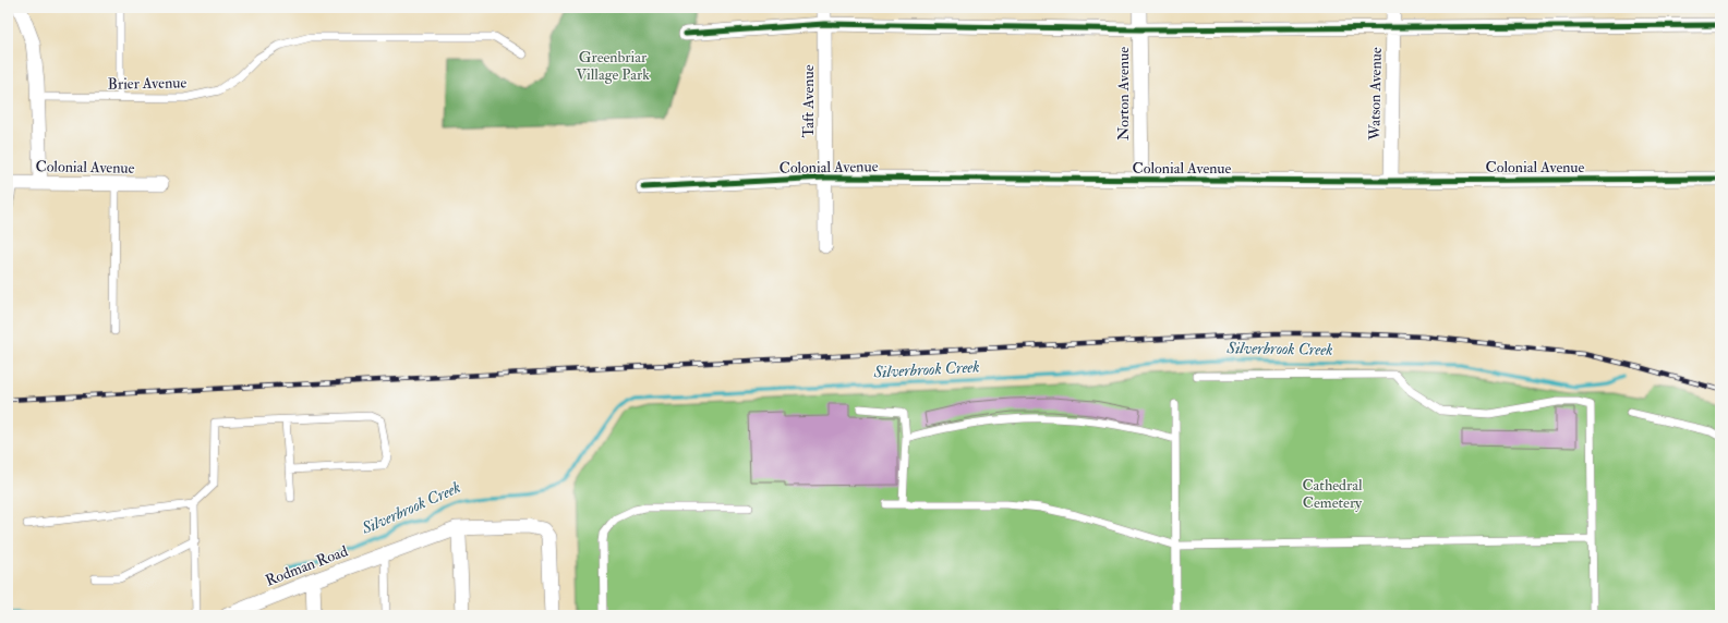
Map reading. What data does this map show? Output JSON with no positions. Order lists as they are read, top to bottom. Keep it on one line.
{"streets":{"street":["Norton Avenue","Watson Avenue","Taft Avenue","Colonial Avenue","Rodman Road"],"lane":["Brier Avenue"]},"crossings":[["Norton Avenue","Colonial Avenue"],["Watson Avenue","Colonial Avenue"],["Taft Avenue","Colonial Avenue"]],"water":["Silverbrook Creek"],"parks":["Greenbriar Village Park","Cathedral Cemetery"]}
